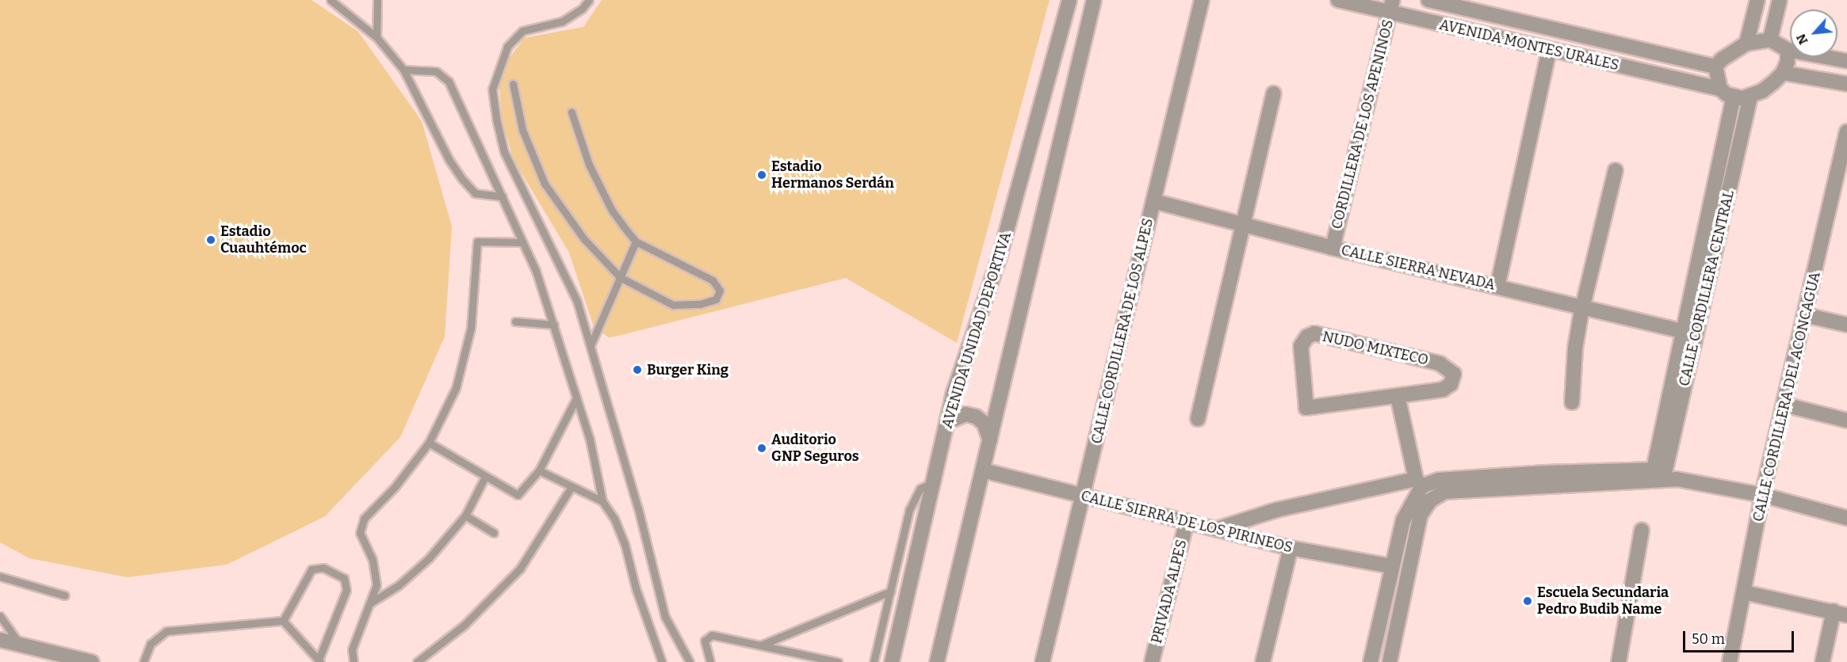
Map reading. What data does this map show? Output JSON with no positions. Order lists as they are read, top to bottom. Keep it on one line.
{"streets":{"street":["AVENIDA MONTES URALES","CORDILLERA DE LOS APENINOS","CALLE SIERRA NEVADA","CALLE CORDILLERA CENTRAL","AVENIDA UNIDAD DEPORTIVA","CALLE CORDILLERA DE LOS ALPES","NUDO MIXTECO","CALLE CORDILLERA DEL ACONCAGUA","CALLE SIERRA DE LOS PIRINEOS","PRIVADA ALPES"]},"crossings":[["AVENIDA MONTES URALES","CORDILLERA DE LOS APENINOS"],["AVENIDA MONTES URALES","CALLE CORDILLERA CENTRAL"],["CORDILLERA DE LOS APENINOS","CALLE SIERRA NEVADA"],["CALLE SIERRA NEVADA","CALLE CORDILLERA CENTRAL"],["CALLE SIERRA NEVADA","CALLE CORDILLERA DE LOS ALPES"],["CALLE CORDILLERA DE LOS ALPES","CALLE SIERRA DE LOS PIRINEOS"],["CALLE SIERRA DE LOS PIRINEOS","PRIVADA ALPES"]],"places":["Estadio Hermanos Serdán","Estadio Cuauhtémoc","Burger King","Auditorio GNP Seguros","Escuela Secundaria Pedro Budib Name"],"scale_bar":"50 m","north":"bottom left"}
